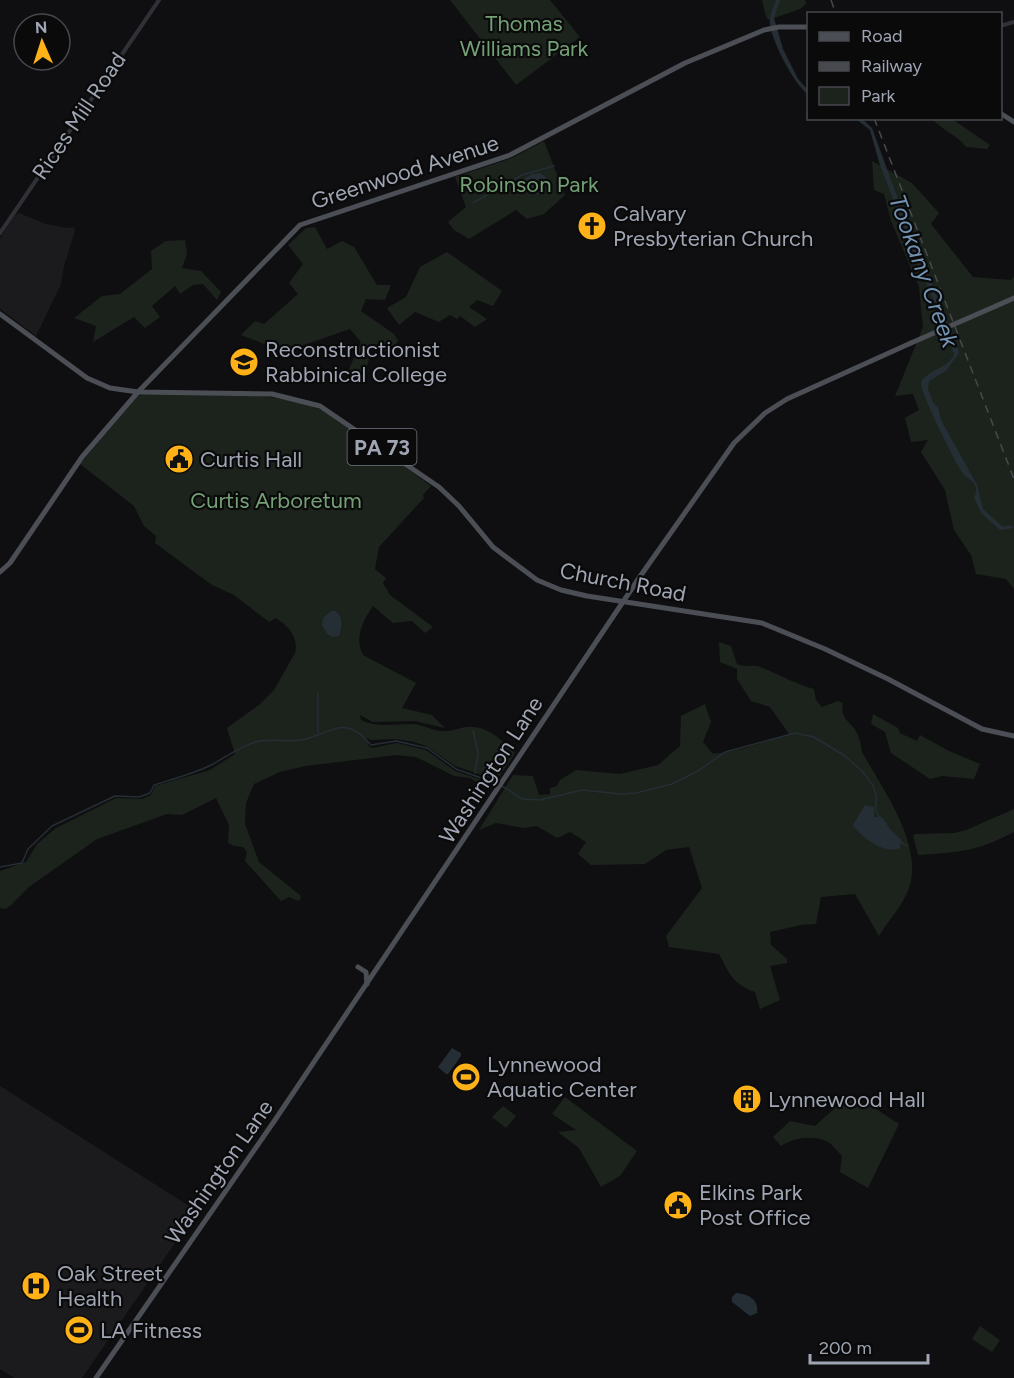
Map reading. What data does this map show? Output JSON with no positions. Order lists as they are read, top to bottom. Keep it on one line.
{"streets":{"main road":["Greenwood Avenue","PA 73","Church Road","Washington Lane"],"street":["Rices Mill Road"]},"crossings":[["Greenwood Avenue","Church Road"],["Church Road","Washington Lane"]],"water":["Tookany Creek"],"parks":["Thomas Williams Park","Robinson Park","Curtis Arboretum"],"places":{"church":["Calvary Presbyterian Church"],"school or university":["Reconstructionist Rabbinical College"],"public building":["Curtis Hall","Elkins Park Post Office"],"sports":["Lynnewood Aquatic Center","LA Fitness"],"building":["Lynnewood Hall"],"hospital":["Oak Street Health"]},"legend":["Road","Railway","Park"],"scale_bar":"200 m","north":"top"}
